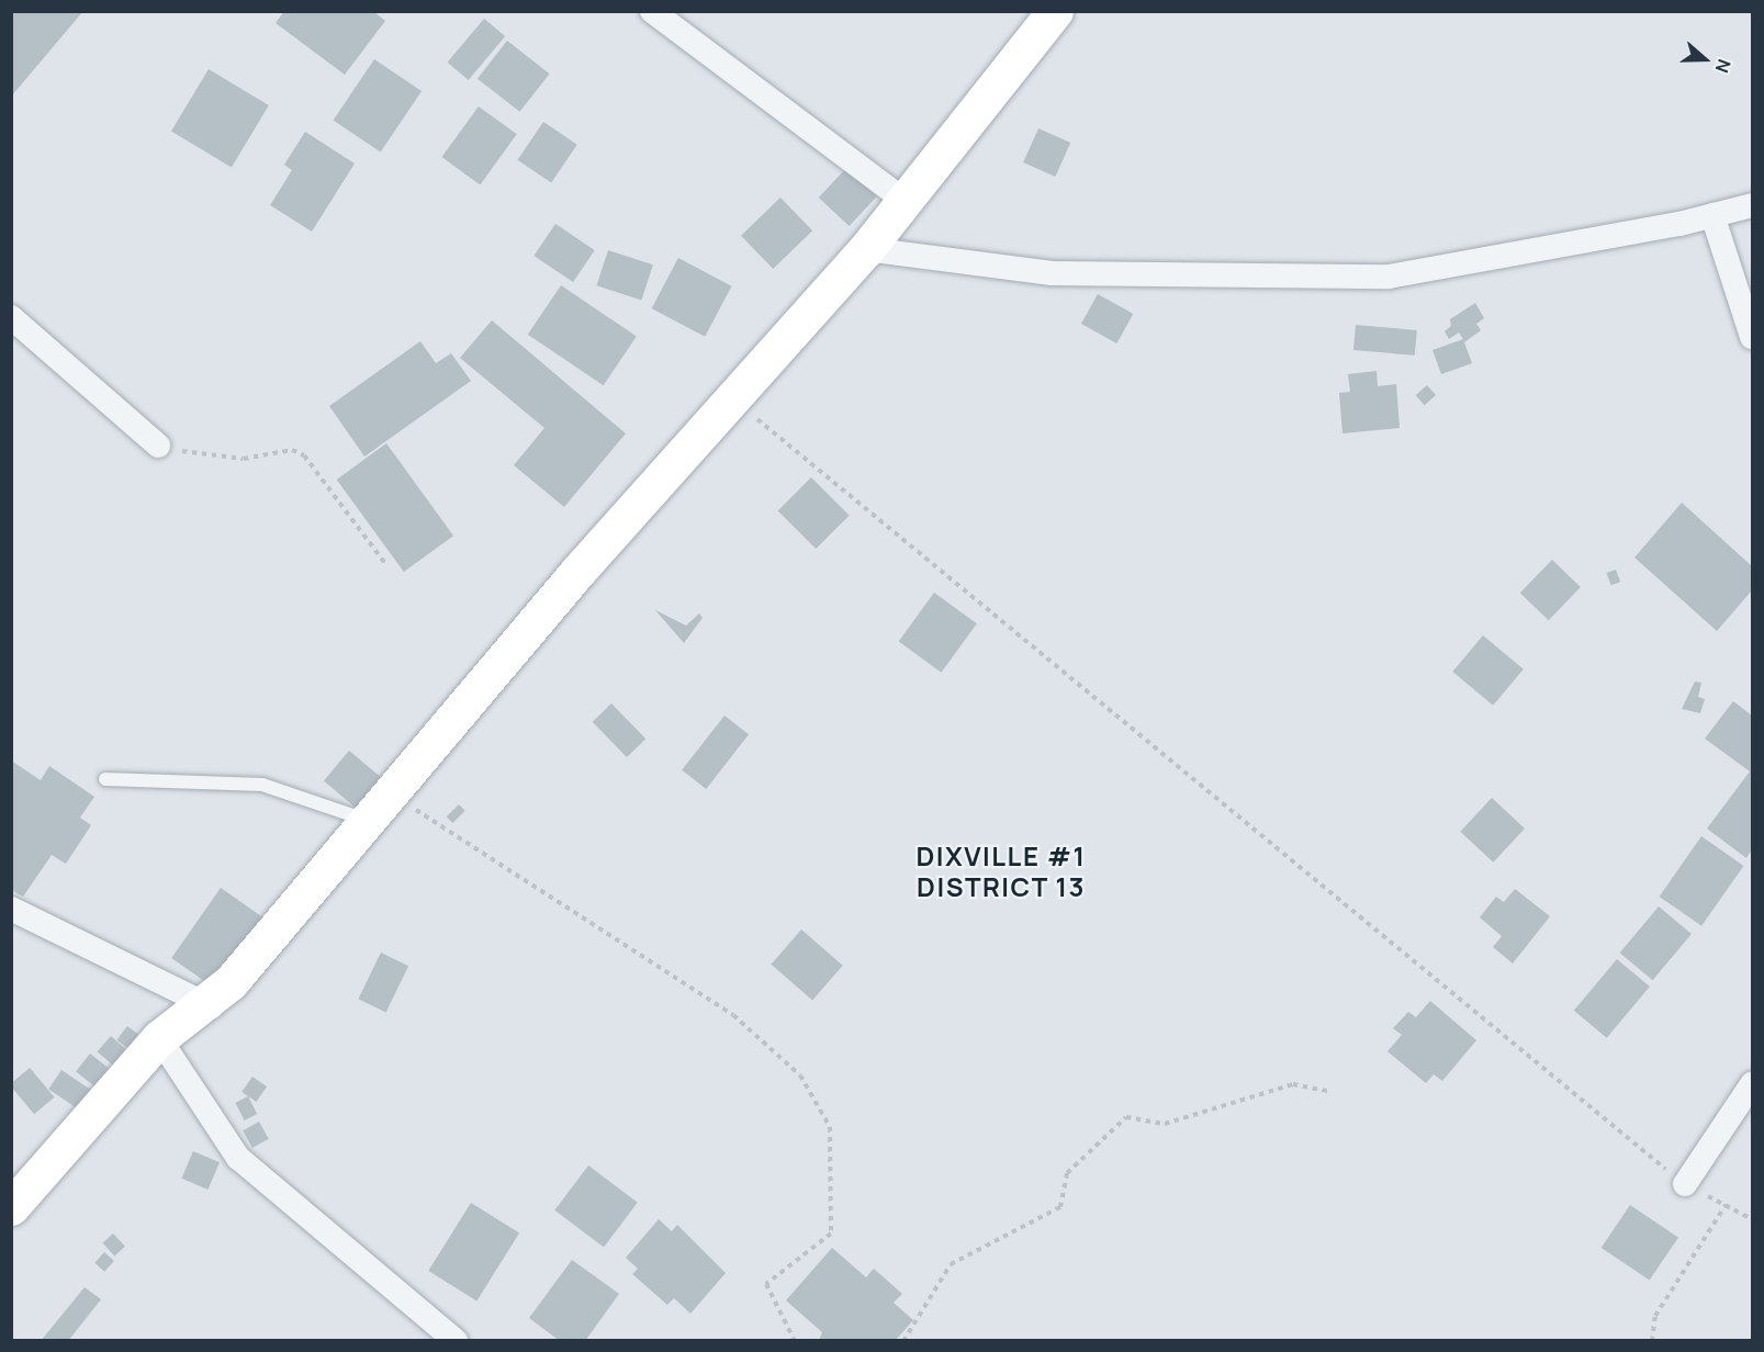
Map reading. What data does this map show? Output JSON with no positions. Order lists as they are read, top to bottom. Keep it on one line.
{"districts":["DIXVILLE #1 DISTRICT 13"],"north":"right"}
